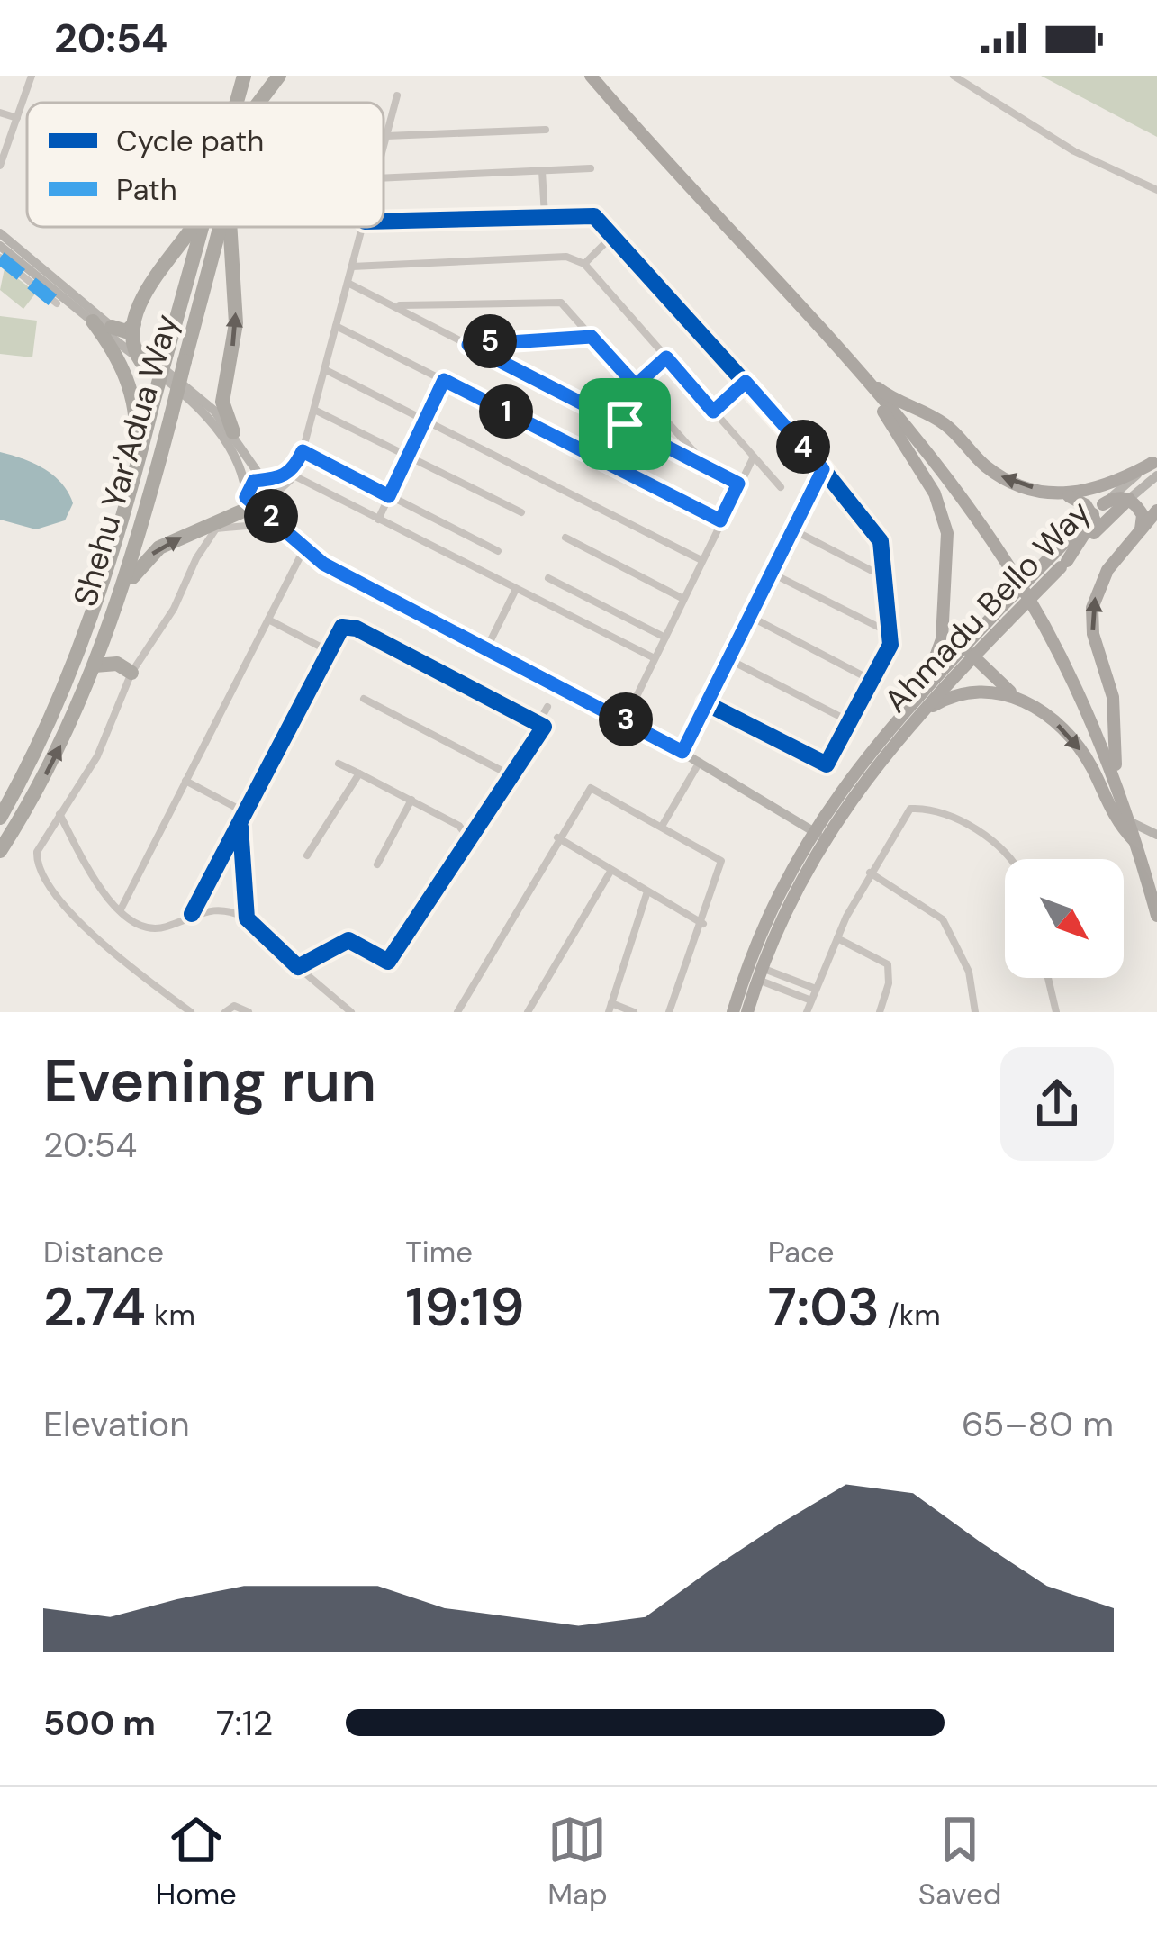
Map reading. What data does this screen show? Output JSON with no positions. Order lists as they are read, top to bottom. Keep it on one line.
{"streets":{"highway":["Shehu Yar'Adua Way"],"main road":["Ahmadu Bello Way"]},"legend":["Cycle path","Path"],"north":"bottom right","page":{"status":"20:54","pins":["5","1","4","2","3"],"heading":["Evening run","20:54"],"stats":[["Distance","2.74 km"],["Time","19:19"],["Pace","7:03 /km"]],"chart":["Elevation","65–80 m"],"list":[{"name":"500 m","note":"7:12"}],"tabs":["Home","Map","Saved"]}}
